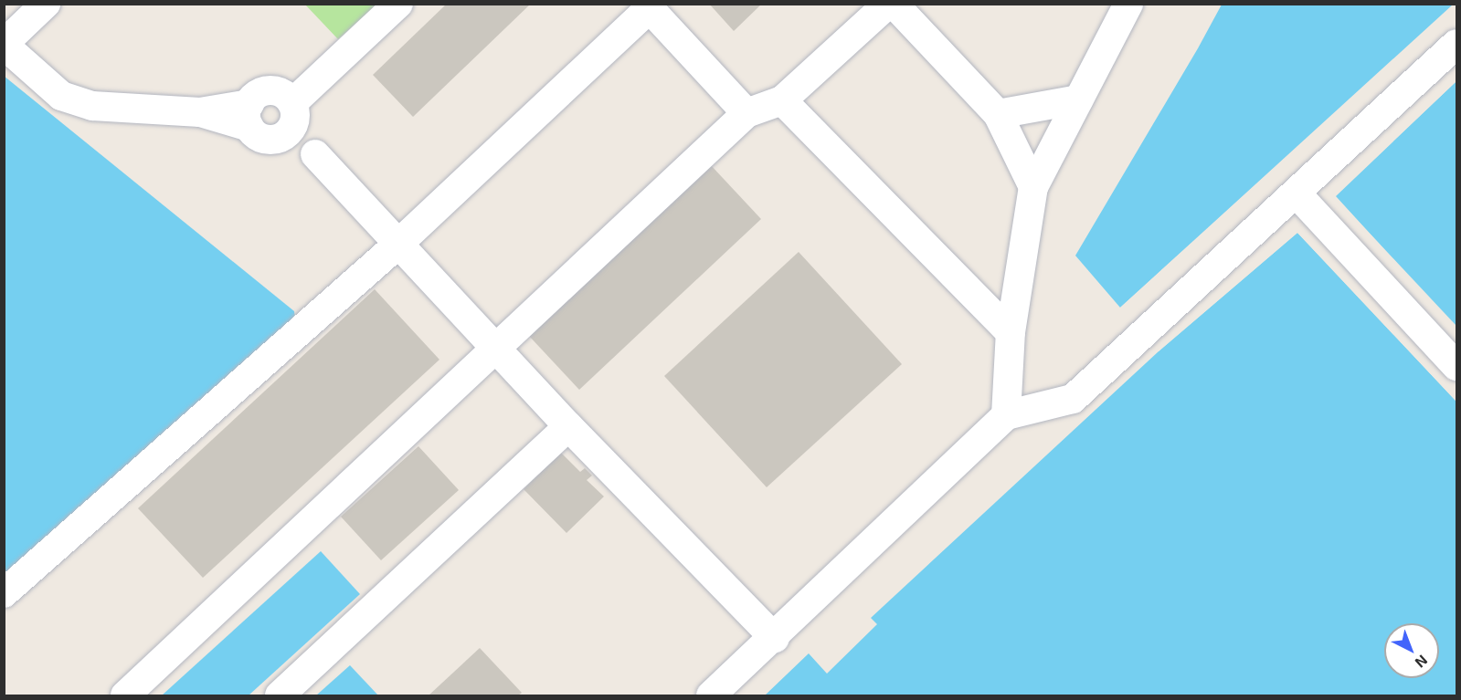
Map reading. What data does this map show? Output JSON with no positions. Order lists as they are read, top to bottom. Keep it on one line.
{"north":"bottom right"}
